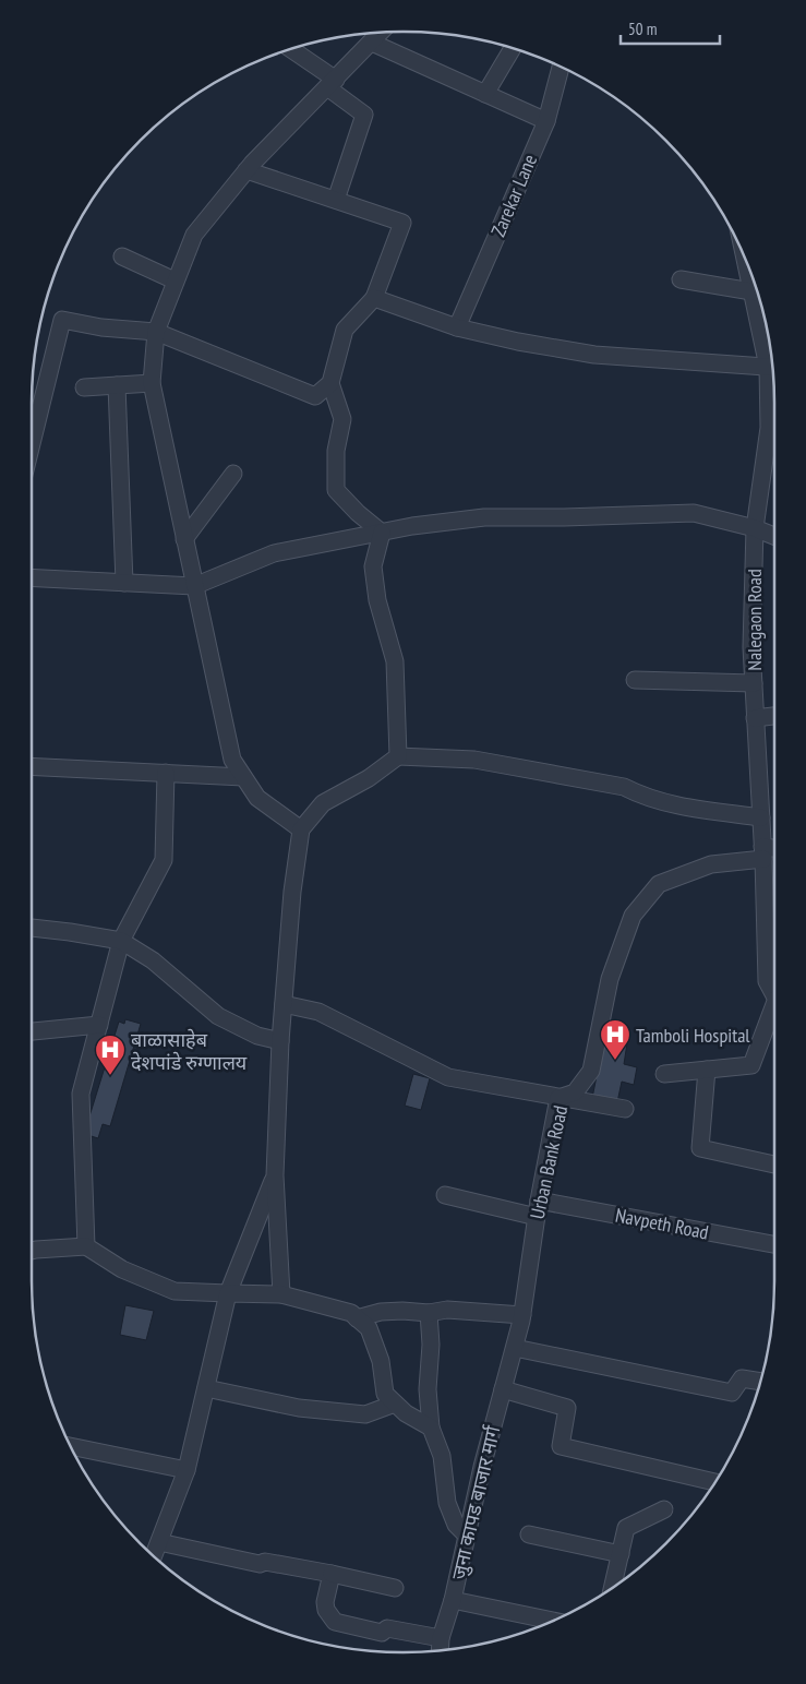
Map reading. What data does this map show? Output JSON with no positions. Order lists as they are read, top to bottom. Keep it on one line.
{"streets":{"street":["Zarekar Lane","Nalegaon Road","Urban Bank Road","Navpeth Road","जुना कापड बाजार मार्ग"]},"crossings":[["Nalegaon Road","Urban Bank Road"],["Urban Bank Road","Navpeth Road"],["Urban Bank Road","जुना कापड बाजार मार्ग"]],"places":{"hospital":["Tamboli Hospital","बाळासाहेब देशपांडे रुग्णालय"]},"scale_bar":"50 m"}
